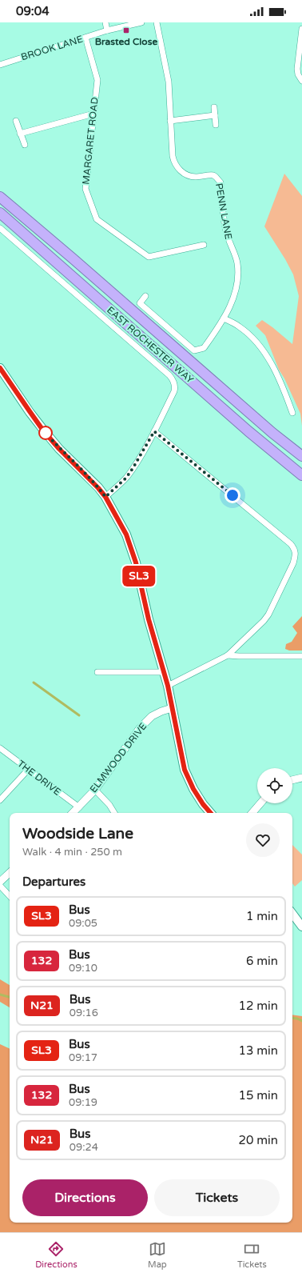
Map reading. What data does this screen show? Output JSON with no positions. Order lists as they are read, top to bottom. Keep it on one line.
{"streets":{"highway":["EAST ROCHESTER WAY"],"street":["BROOK LANE","MARGARET ROAD","PENN LANE","ELMWOOD DRIVE","THE DRIVE"]},"crossings":[["BROOK LANE","MARGARET ROAD"],["ELMWOOD DRIVE","THE DRIVE"]],"places":{"transit":["Brasted Close"]},"lines":["bus line SL3"],"page":{"status":"09:04","on_map":"SL3","heading":[["Woodside Lane","Walk · 4 min · 250 m"],"Departures"],"list":[{"mark":"SL3","name":"Bus","note":"09:05","value":"1 min"},{"mark":"132","name":"Bus","note":"09:10","value":"6 min"},{"mark":"N21","name":"Bus","note":"09:16","value":"12 min"},{"mark":"SL3","name":"Bus","note":"09:17","value":"13 min"},{"mark":"132","name":"Bus","note":"09:19","value":"15 min"},{"mark":"N21","name":"Bus","note":"09:24","value":"20 min"}],"buttons":["Directions","Tickets"],"tabs":["Directions","Map","Tickets"]}}
